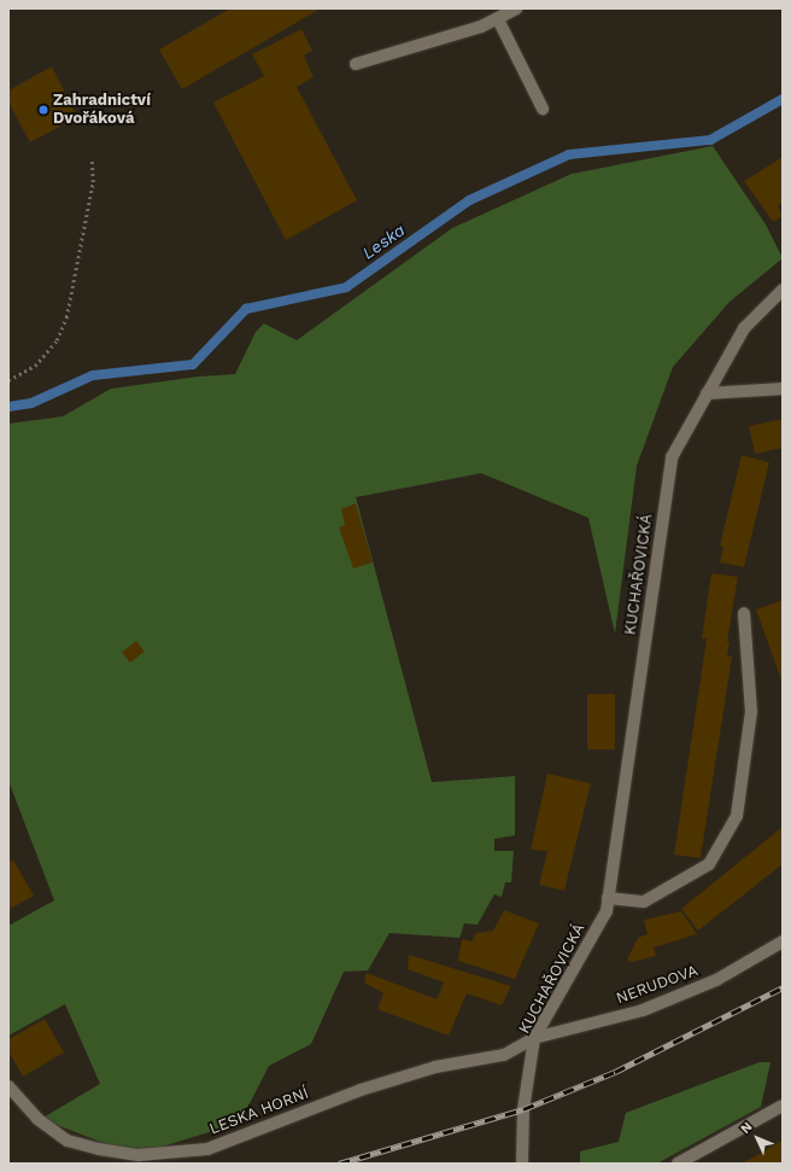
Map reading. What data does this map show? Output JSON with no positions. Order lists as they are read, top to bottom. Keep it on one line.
{"streets":{"street":["KUCHAŘOVICKÁ","NERUDOVA","LESKA HORNÍ"]},"crossings":[["KUCHAŘOVICKÁ","NERUDOVA"],["KUCHAŘOVICKÁ","LESKA HORNÍ"],["NERUDOVA","LESKA HORNÍ"]],"water":["Leska"],"places":["Zahradnictví Dvořáková"],"north":"top left"}
